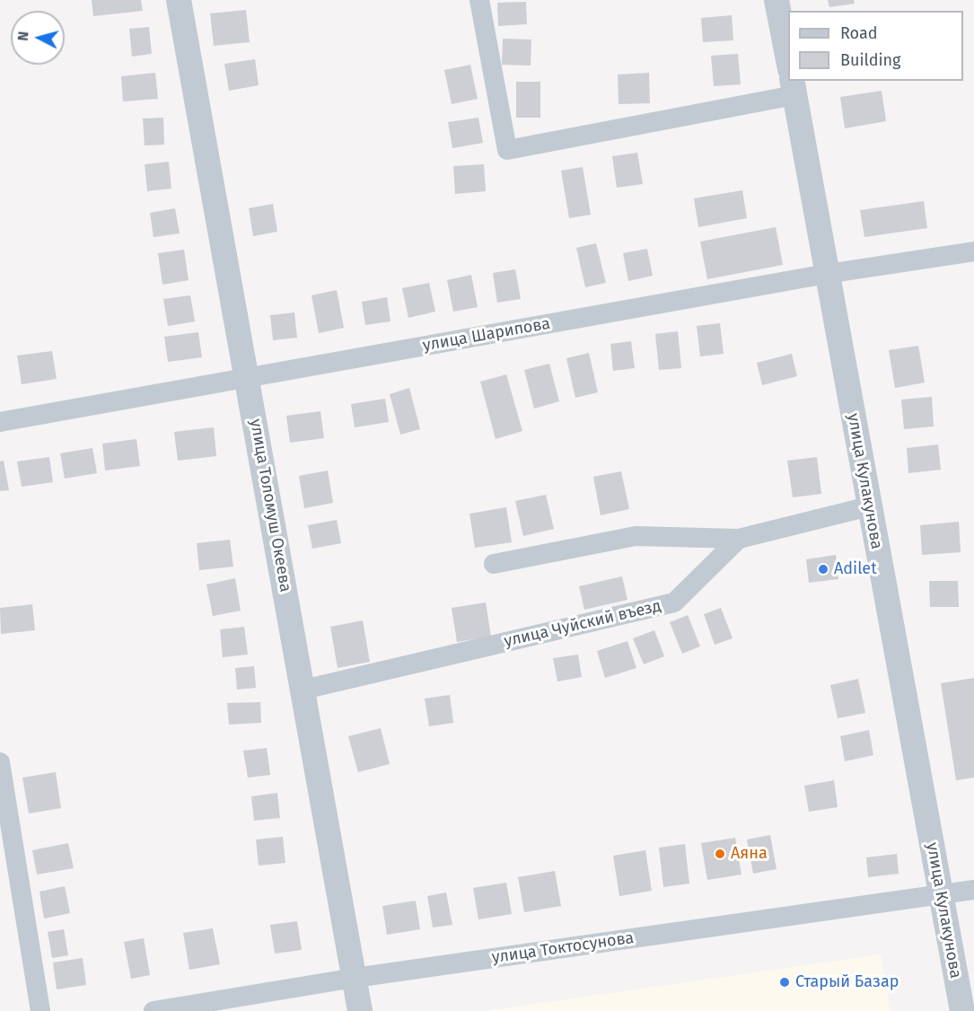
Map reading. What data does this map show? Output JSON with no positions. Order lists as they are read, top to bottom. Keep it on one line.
{"streets":{"street":["улица Шарипова","улица Кулакунова","улица Толомуш Океева","улица Чуйский въезд","улица Токтосунова"]},"crossings":[["улица Шарипова","улица Кулакунова"],["улица Шарипова","улица Толомуш Океева"],["улица Кулакунова","улица Токтосунова"],["улица Толомуш Океева","улица Чуйский въезд"],["улица Толомуш Океева","улица Токтосунова"]],"places":["Adilet","Аяна","Старый Базар"],"legend":["Road","Building"],"north":"left"}
